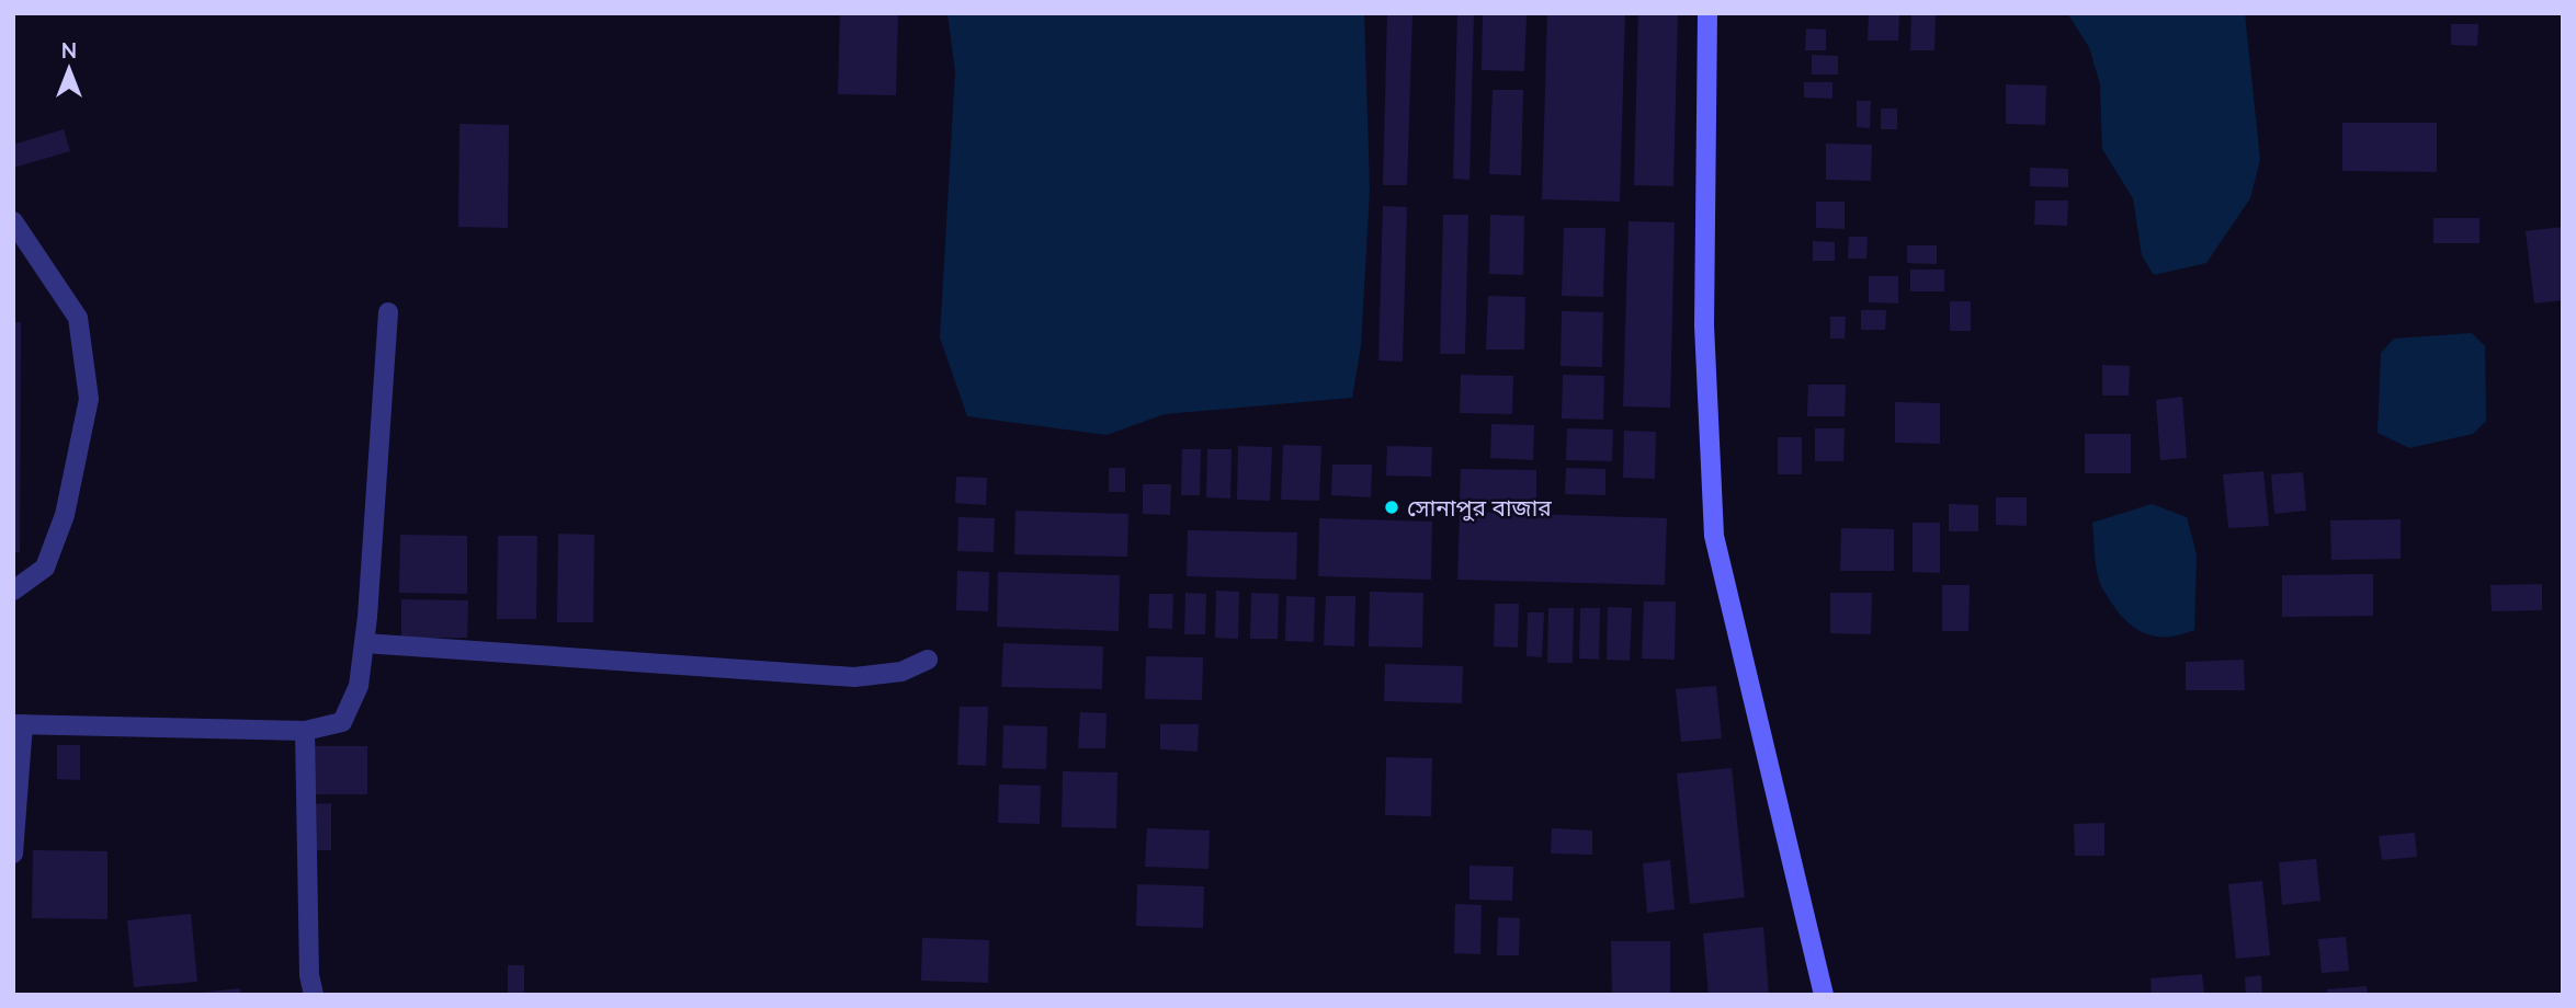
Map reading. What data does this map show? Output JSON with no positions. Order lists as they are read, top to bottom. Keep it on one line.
{"places":["সোনাপুর বাজার"],"north":"top"}
